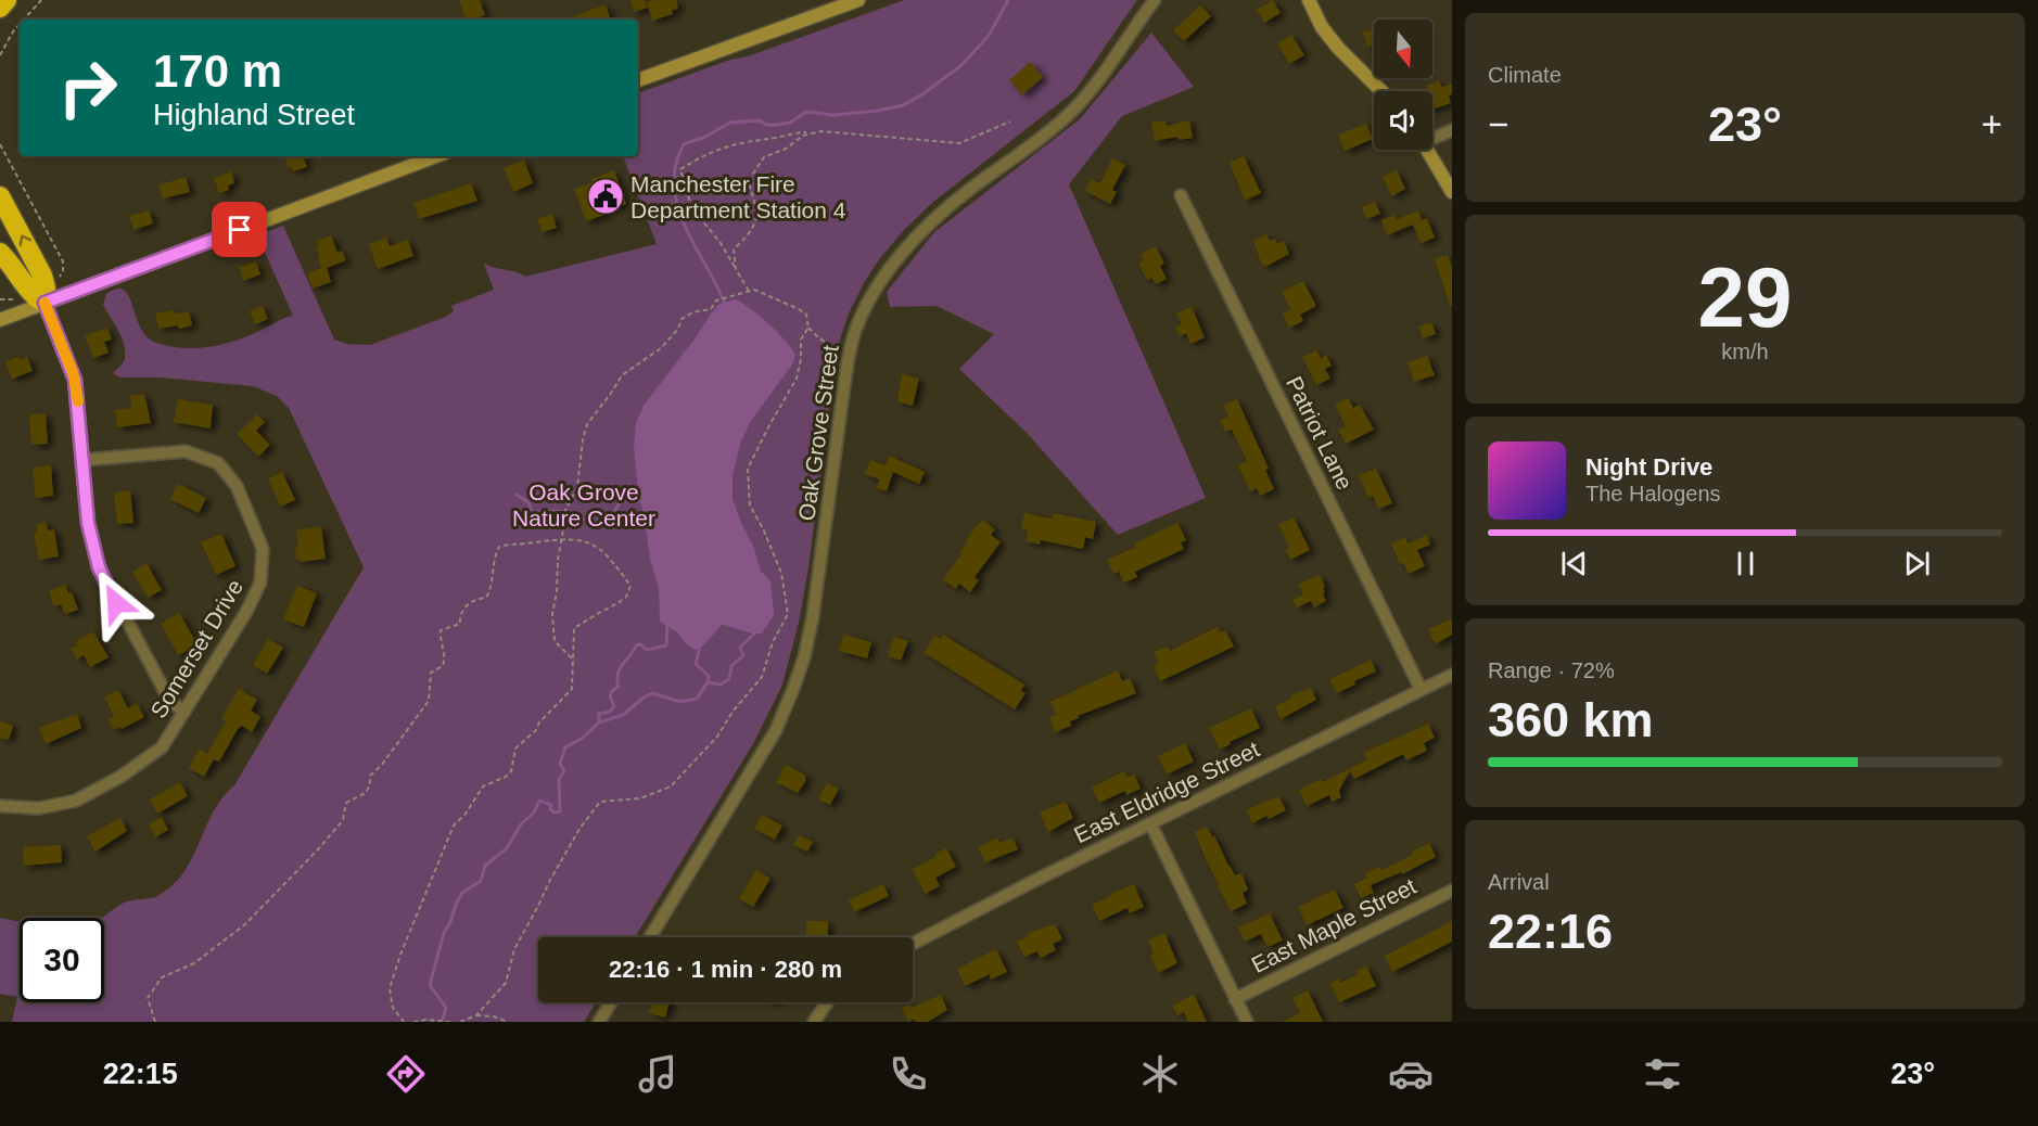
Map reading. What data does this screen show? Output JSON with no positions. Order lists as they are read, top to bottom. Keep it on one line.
{"streets":{"street":["Oak Grove Street","Patriot Lane","Somerset Drive","East Eldridge Street","East Maple Street"]},"crossings":[["Patriot Lane","East Eldridge Street"]],"parks":["Oak Grove Nature Center"],"places":{"public building":["Manchester Fire Department Station 4"]},"north":"bottom","page":{"tile":["Climate",["29","km/h"],["Range · 72%","360 km"],["Arrival","22:16"]],"turn":["170 m","Highland Street"],"heat":["−","23°","+"],"song":["Night Drive","The Halogens"],"limit":"30","trip":"22:16 · 1 min · 280 m","tabs":["22:15","23°"]}}
